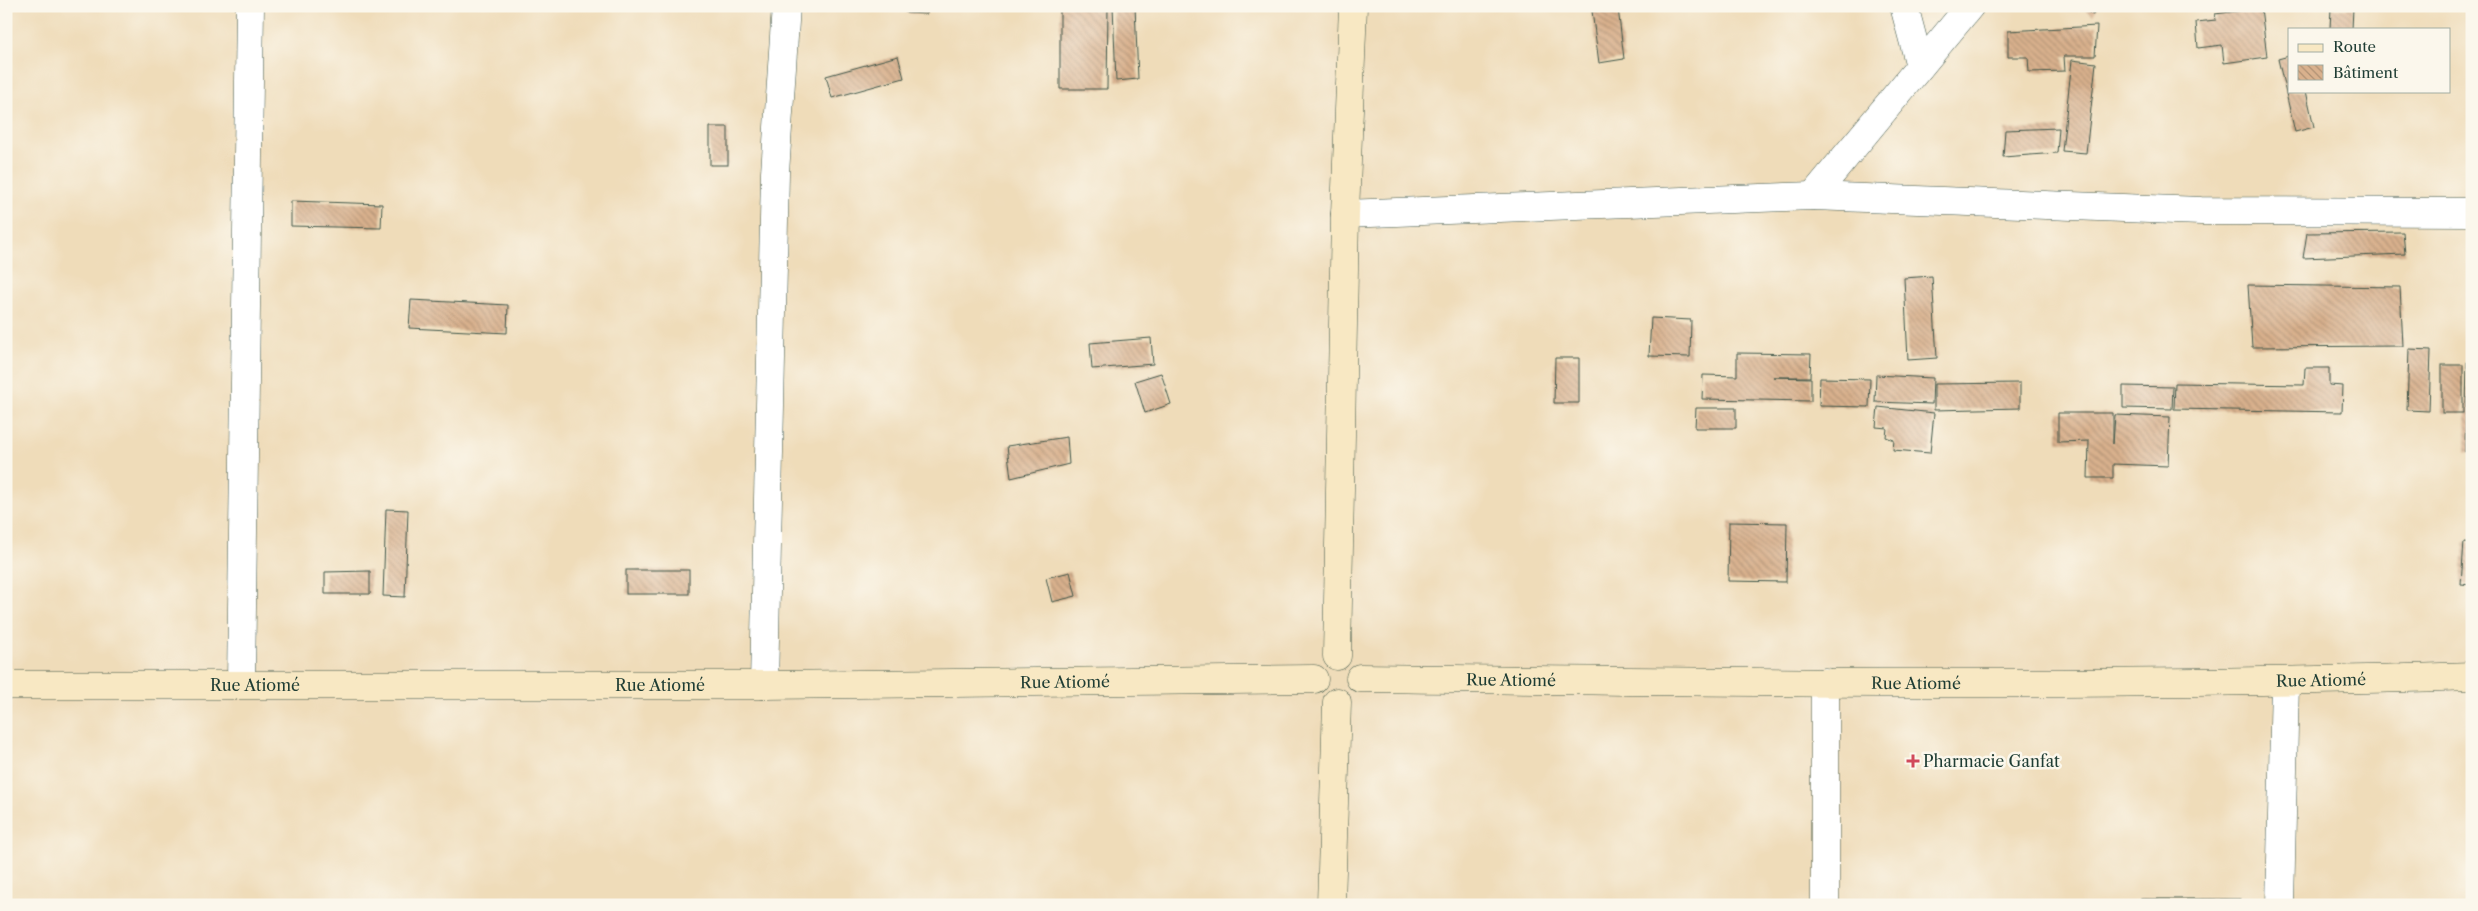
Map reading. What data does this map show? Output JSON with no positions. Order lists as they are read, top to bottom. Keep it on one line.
{"streets":{"street":["Rue Atiomé"]},"places":{"health":["Pharmacie Ganfat"]},"legend":["Route","Bâtiment"]}
